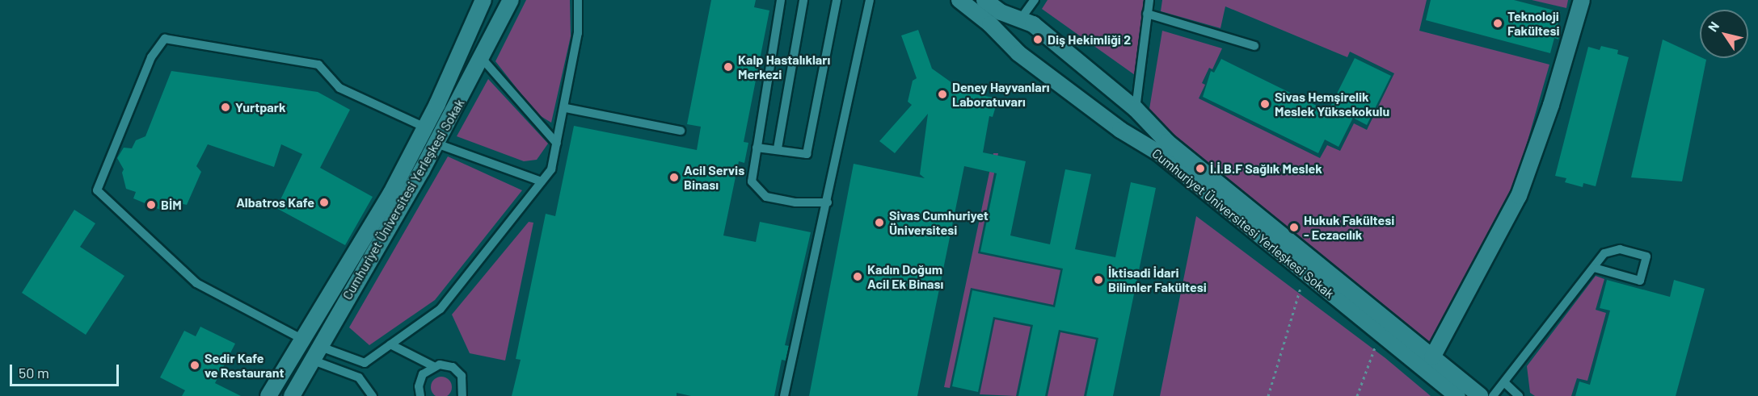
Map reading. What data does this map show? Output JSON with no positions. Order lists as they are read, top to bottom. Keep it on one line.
{"streets":{"street":["Cumhuriyet Üniversitesi Yerleşkesi Sokak"]},"places":["Teknoloji Fakültesi","Diş Hekimliği 2","Kalp Hastalıkları Merkezi","Deney Hayvanları Laboratuvarı","Sivas Hemşirelik Meslek Yüksekokulu","Yurtpark","İ.İ.B.F Sağlık Meslek","Acil Servis Binası","Albatros Kafe","BİM","Sivas Cumhuriyet Üniversitesi","Hukuk Fakültesi - Eczacılık","Kadın Doğum Acil Ek Binası","İktisadi İdari Bilimler Fakültesi","Sedir Kafe ve Restaurant"],"scale_bar":"50 m","north":"top left"}
